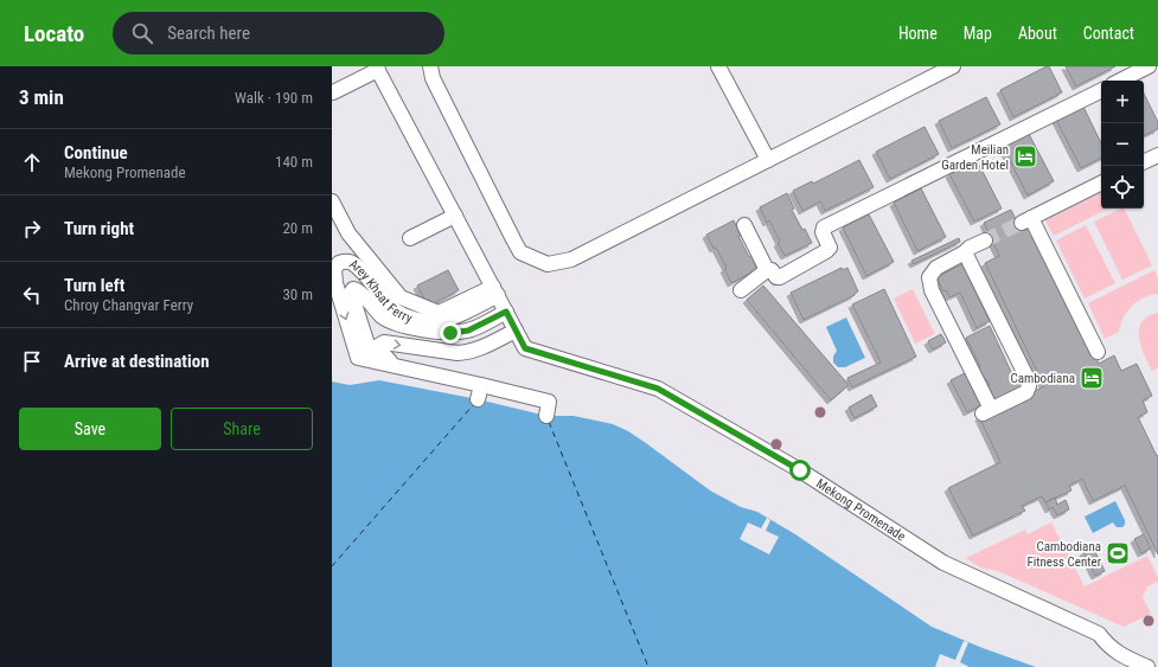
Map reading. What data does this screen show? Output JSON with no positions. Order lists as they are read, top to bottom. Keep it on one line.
{"streets":{"street":["Arey Khsat Ferry","Mekong Promenade"]},"places":{"hotel":["Meilian Garden Hotel","Cambodiana"],"sports":["Cambodiana Fitness Center"]},"page":{"header":"Locato","search":"Search here","nav":["Home","Map","About","Contact"],"heading":["3 min","Walk · 190 m"],"map_buttons":["+","−"],"list":[["Continue","Mekong Promenade","140 m"],["Turn right","20 m"],["Turn left","Chroy Changvar Ferry","30 m"],"Arrive at destination"],"buttons":["Save","Share"]}}
